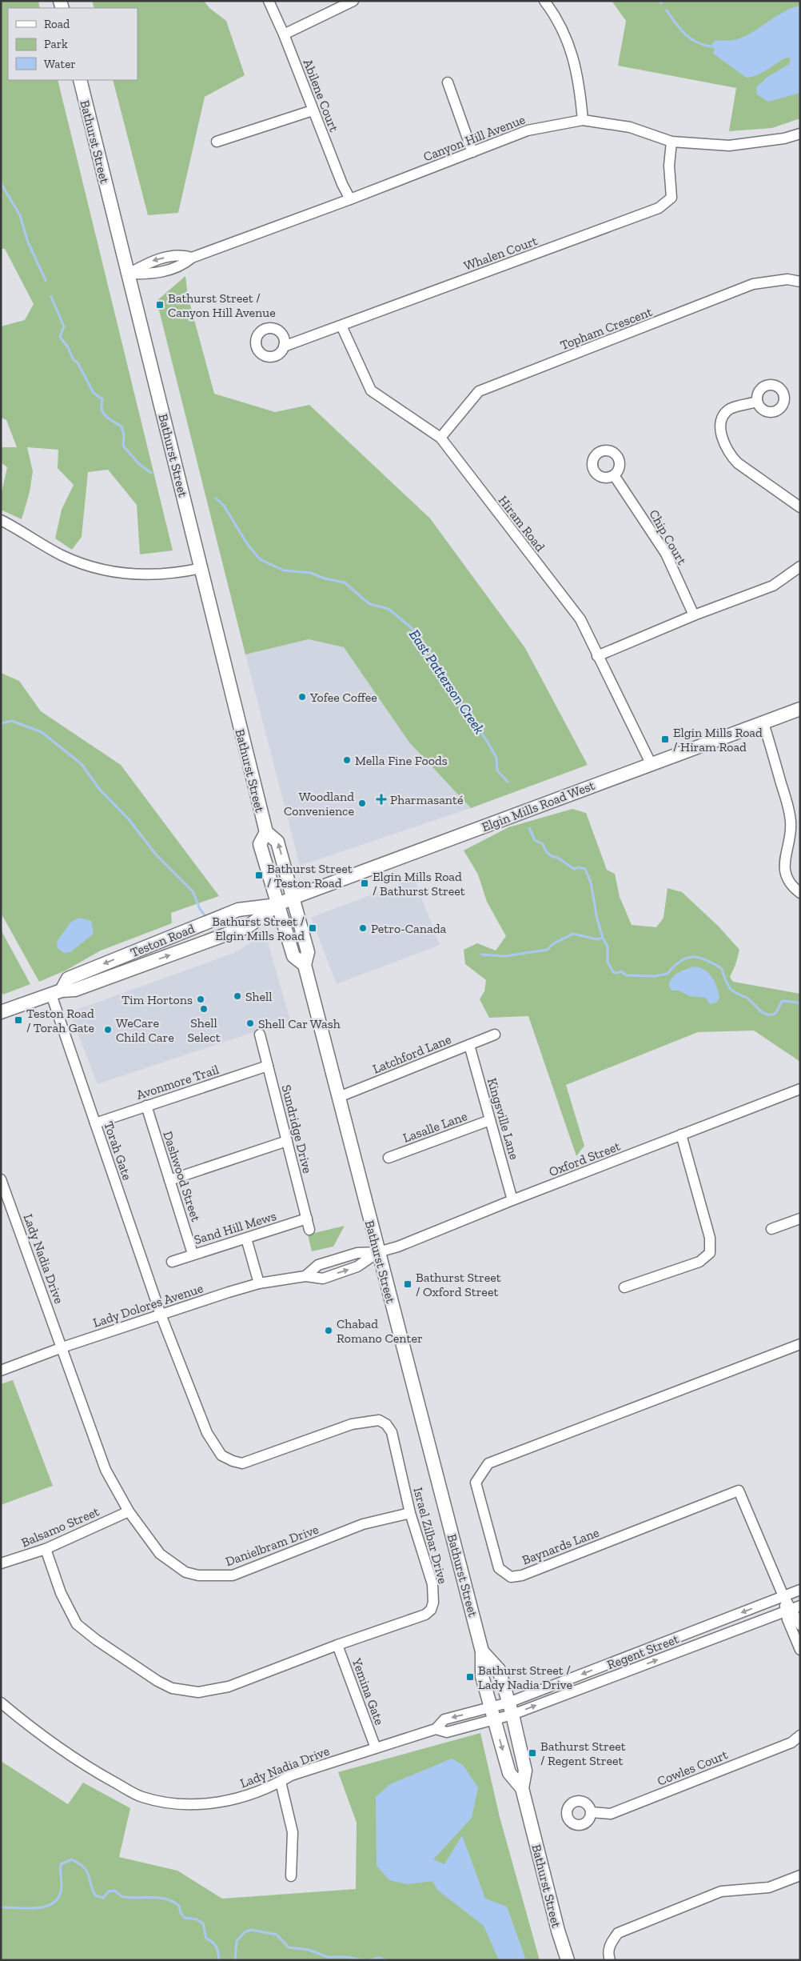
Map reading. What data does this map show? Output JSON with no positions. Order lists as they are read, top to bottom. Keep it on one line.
{"streets":{"main road":["Bathurst Street","Elgin Mills Road West","Teston Road"],"street":["Abilene Court","Canyon Hill Avenue","Whalen Court","Topham Crescent","Hiram Road","Chip Court","Latchford Lane","Avonmore Trail","Kingsville Lane","Lasalle Lane","Sundridge Drive","Torah Gate","Oxford Street","Dashwood Street","Sand Hill Mews","Lady Nadia Drive","Lady Dolores Avenue","Balsamo Street","Israel Zilbar Drive","Danielbram Drive","Baynards Lane","Regent Street","Yemina Gate","Cowles Court"]},"crossings":[["Abilene Court","Canyon Hill Avenue"],["Canyon Hill Avenue","Bathurst Street"],["Canyon Hill Avenue","Whalen Court"],["Bathurst Street","Elgin Mills Road West"],["Bathurst Street","Teston Road"],["Bathurst Street","Latchford Lane"],["Bathurst Street","Oxford Street"],["Bathurst Street","Lady Nadia Drive"],["Bathurst Street","Lady Dolores Avenue"],["Bathurst Street","Regent Street"],["Whalen Court","Hiram Road"],["Topham Crescent","Hiram Road"],["Hiram Road","Elgin Mills Road West"],["Elgin Mills Road West","Teston Road"],["Teston Road","Torah Gate"],["Latchford Lane","Kingsville Lane"],["Avonmore Trail","Sundridge Drive"],["Avonmore Trail","Torah Gate"],["Avonmore Trail","Dashwood Street"],["Kingsville Lane","Lasalle Lane"],["Kingsville Lane","Oxford Street"],["Sundridge Drive","Sand Hill Mews"],["Torah Gate","Lady Dolores Avenue"],["Torah Gate","Israel Zilbar Drive"],["Oxford Street","Lady Dolores Avenue"],["Dashwood Street","Sand Hill Mews"],["Lady Nadia Drive","Lady Dolores Avenue"],["Lady Nadia Drive","Danielbram Drive"],["Lady Nadia Drive","Regent Street"],["Lady Nadia Drive","Yemina Gate"],["Lady Dolores Avenue","Israel Zilbar Drive"],["Lady Dolores Avenue","Danielbram Drive"],["Balsamo Street","Israel Zilbar Drive"],["Balsamo Street","Danielbram Drive"],["Israel Zilbar Drive","Danielbram Drive"],["Israel Zilbar Drive","Yemina Gate"],["Baynards Lane","Regent Street"]],"water":["East Patterson Creek"],"places":{"transit":["Bathurst Street / Canyon Hill Avenue","Elgin Mills Road / Hiram Road","Bathurst Street / Teston Road","Elgin Mills Road / Bathurst Street","Bathurst Street / Elgin Mills Road","Teston Road / Torah Gate","Bathurst Street / Oxford Street","Bathurst Street / Lady Nadia Drive","Bathurst Street / Regent Street"],"other":["Yofee Coffee","Mella Fine Foods","Woodland Convenience","Petro-Canada","Shell","Tim Hortons","Shell Select","Shell Car Wash","WeCare Child Care","Chabad Romano Center"],"health":["Pharmasanté"]},"legend":["Road","Park","Water"]}
